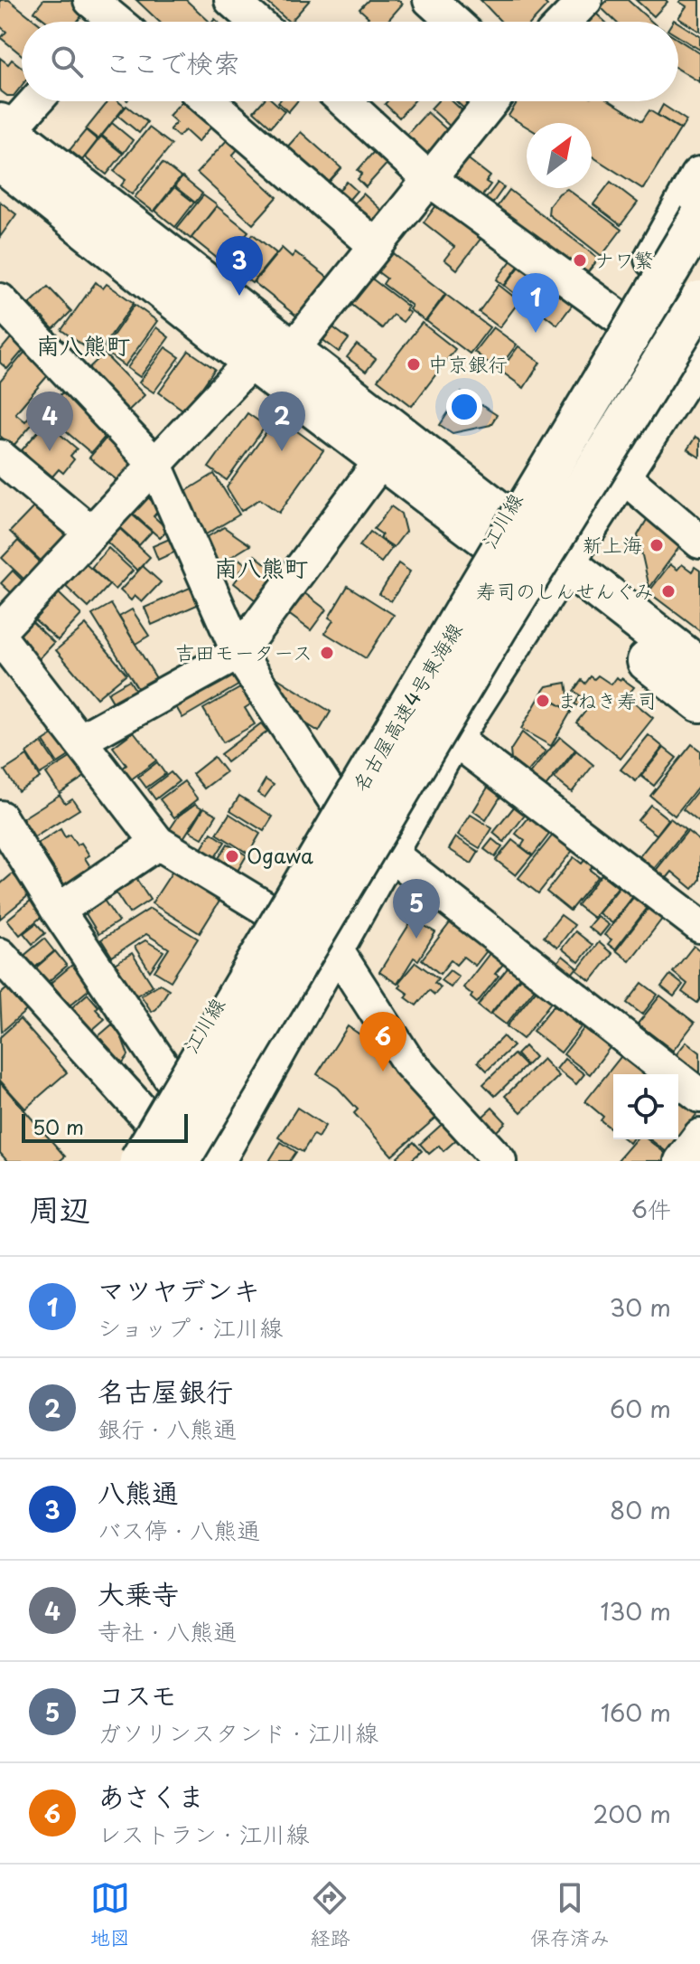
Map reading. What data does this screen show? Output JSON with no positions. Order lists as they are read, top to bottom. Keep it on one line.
{"streets":{"main road":["江川線","名古屋高速4号東海線"]},"districts":["南八熊町","南八熊町"],"places":["ナワ繁","中京銀行","新上海","寿司のしんせんぐみ","吉田モータース","まねき寿司","Ogawa"],"scale_bar":"50 m","north":"top right","page":{"search":"ここで検索","pins":["3","1","2","4","5","6"],"scale":"50 m","heading":["周辺","6件"],"list":[{"mark":"1","name":"マツヤデンキ","note":"ショップ · 江川線","value":"30 m"},{"mark":"2","name":"名古屋銀行","note":"銀行 · 八熊通","value":"60 m"},{"mark":"3","name":"八熊通","note":"バス停 · 八熊通","value":"80 m"},{"mark":"4","name":"大乗寺","note":"寺社 · 八熊通","value":"130 m"},{"mark":"5","name":"コスモ","note":"ガソリンスタンド · 江川線","value":"160 m"},{"mark":"6","name":"あさくま","note":"レストラン · 江川線","value":"200 m"}],"nav":["地図","経路","保存済み"]}}
